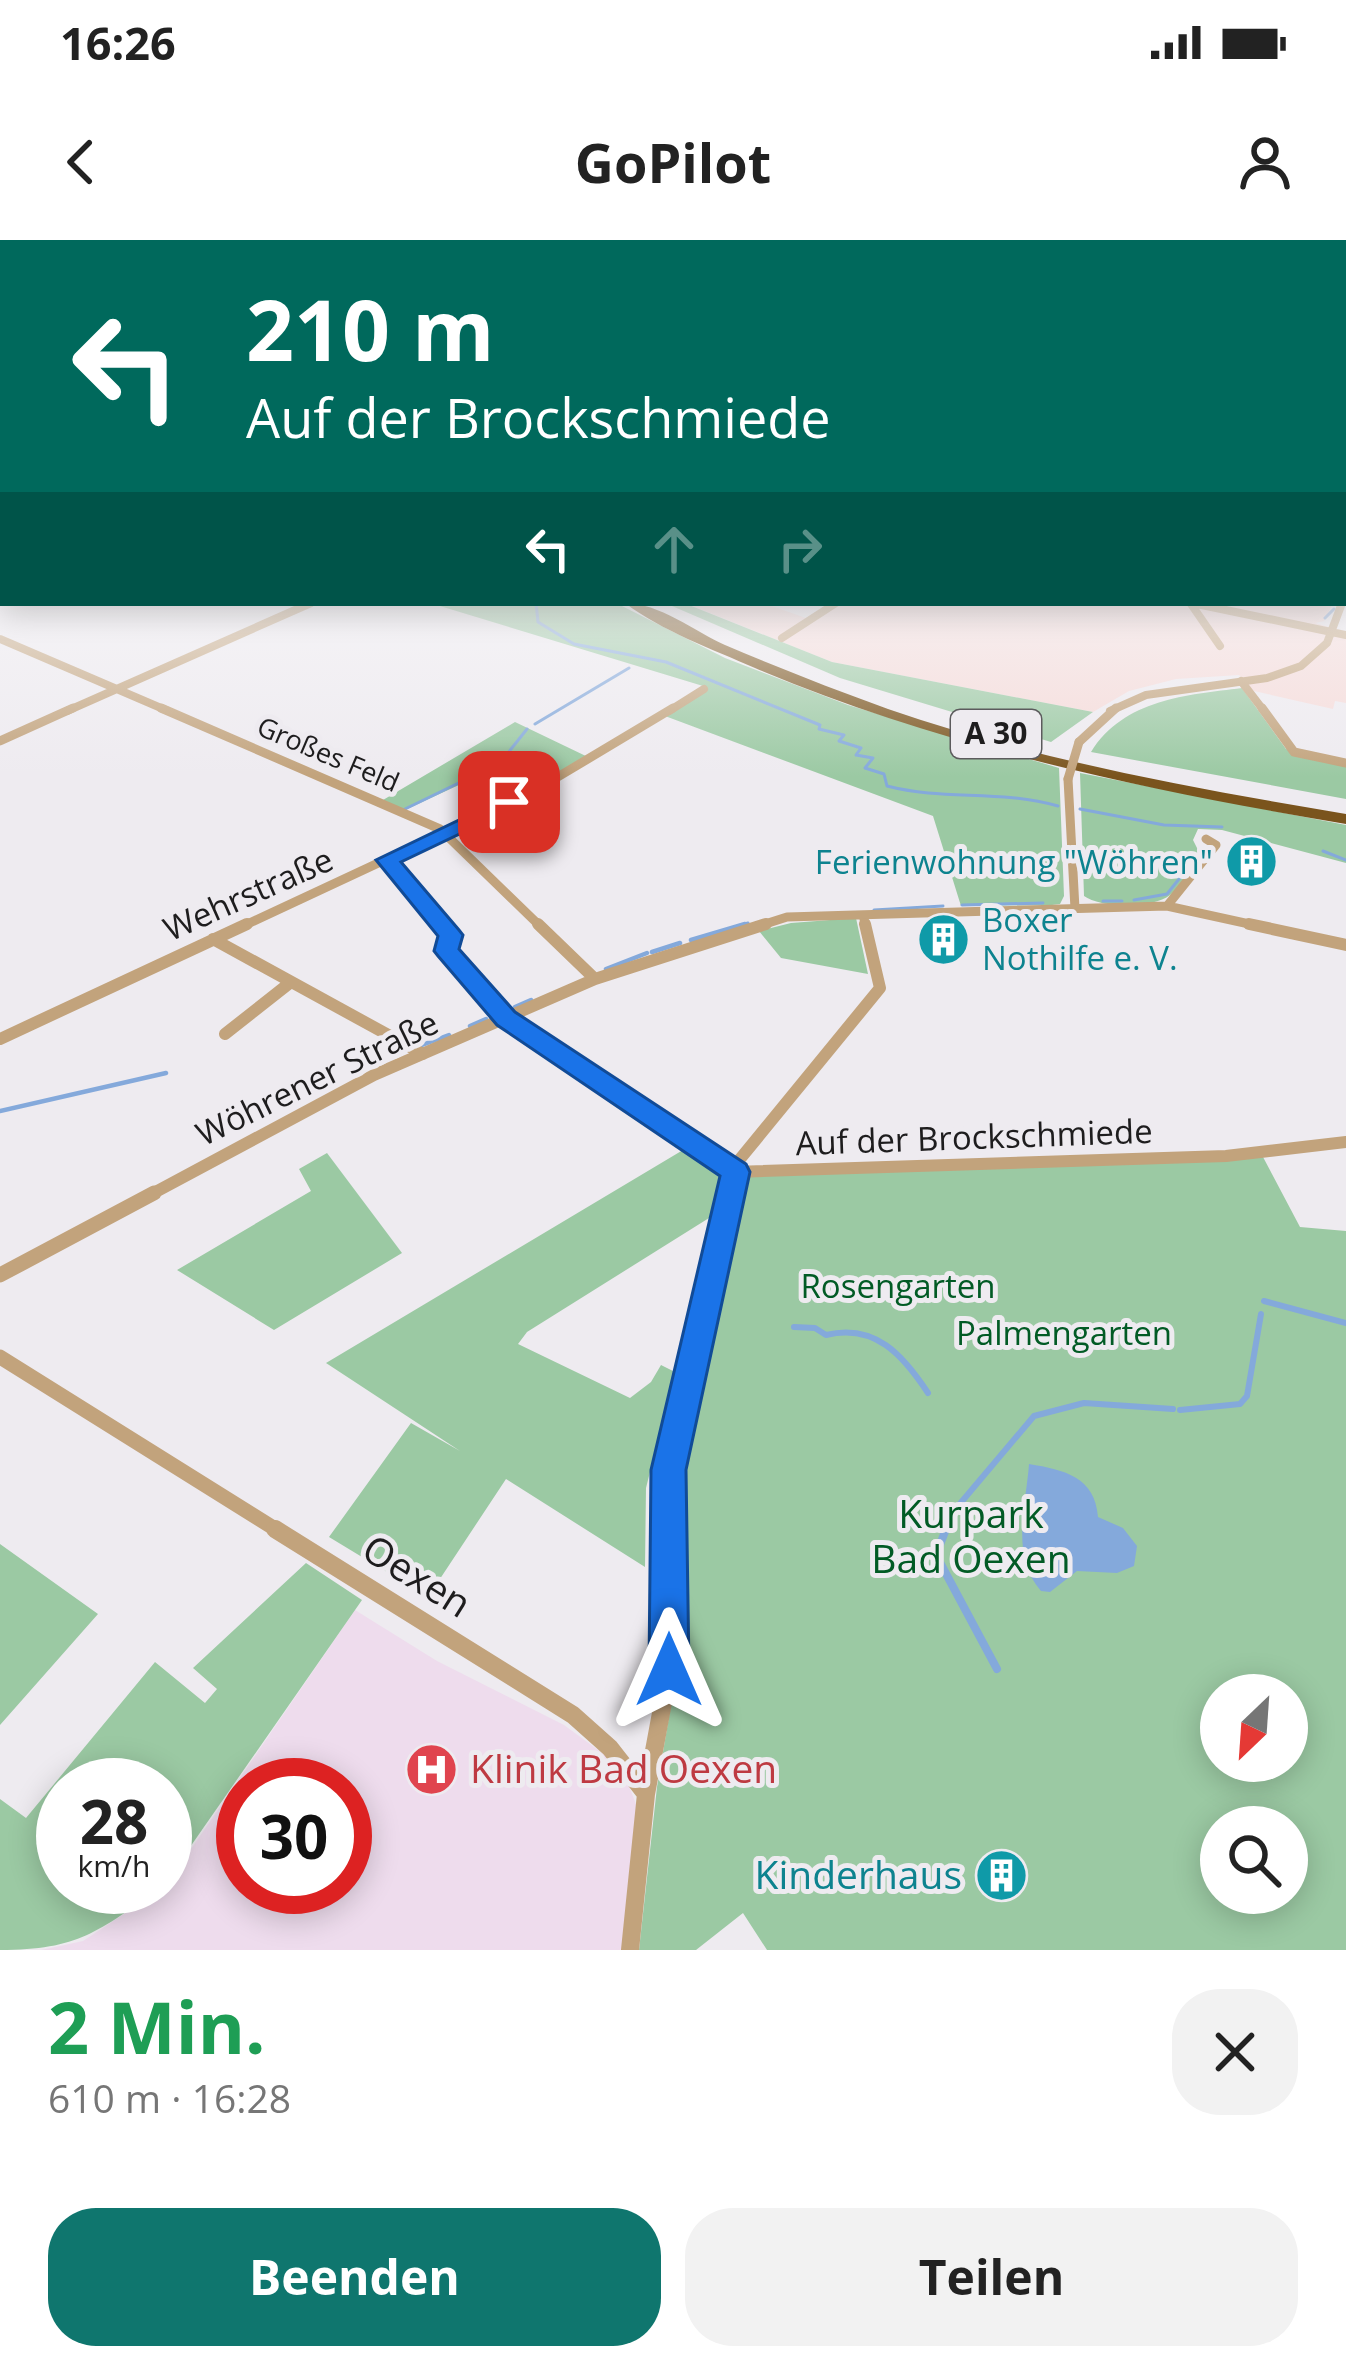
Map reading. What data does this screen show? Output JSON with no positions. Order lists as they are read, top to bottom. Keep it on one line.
{"streets":{"highway":["A 30"],"street":["Großes Feld","Wehrstraße","Wöhrener Straße","Auf der Brockschmiede","Oexen"]},"crossings":[["Großes Feld","Wehrstraße"],["Großes Feld","Wöhrener Straße"]],"parks":["Rosengarten","Palmengarten","Kurpark Bad Oexen"],"places":{"building":["Ferienwohnung \"Wöhren\"","Boxer Nothilfe e. V.","Kinderhaus"],"hospital":["Klinik Bad Oexen"]},"north":"bottom left","page":{"status":"16:26","header":"GoPilot","turn":["210 m","Auf der Brockschmiede"],"speed":"28 km/h","limit":"30","heading":["2 Min.","610 m · 16:28"],"buttons":["Beenden","Teilen"]}}
